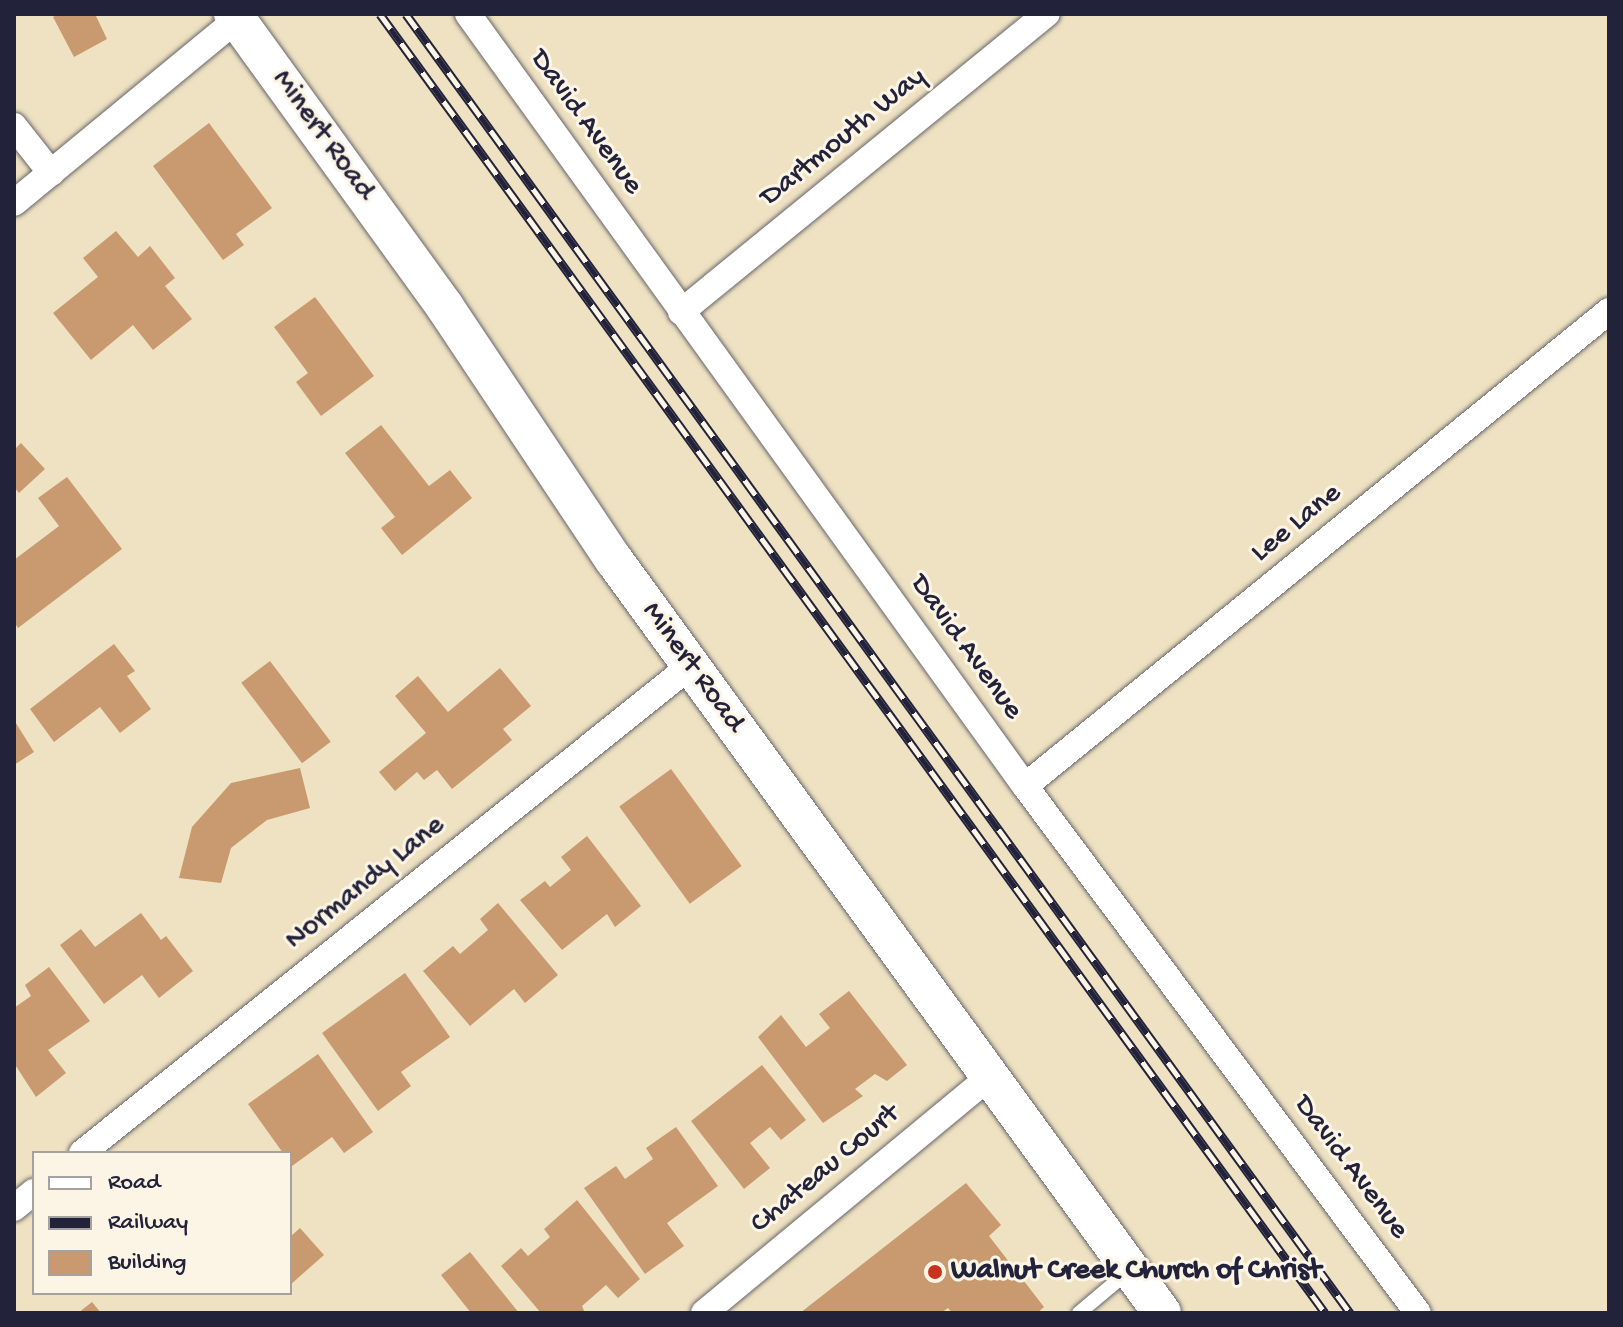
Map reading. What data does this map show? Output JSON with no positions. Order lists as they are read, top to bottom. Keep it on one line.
{"streets":{"street":["David Avenue","Minert Road","Dartmouth Way","Lee Lane","Normandy Lane","Chateau Court"]},"crossings":[["David Avenue","Dartmouth Way"],["David Avenue","Lee Lane"],["Minert Road","Normandy Lane"],["Minert Road","Chateau Court"]],"places":["Walnut Creek Church of Christ"],"legend":["Road","Railway","Building"]}
